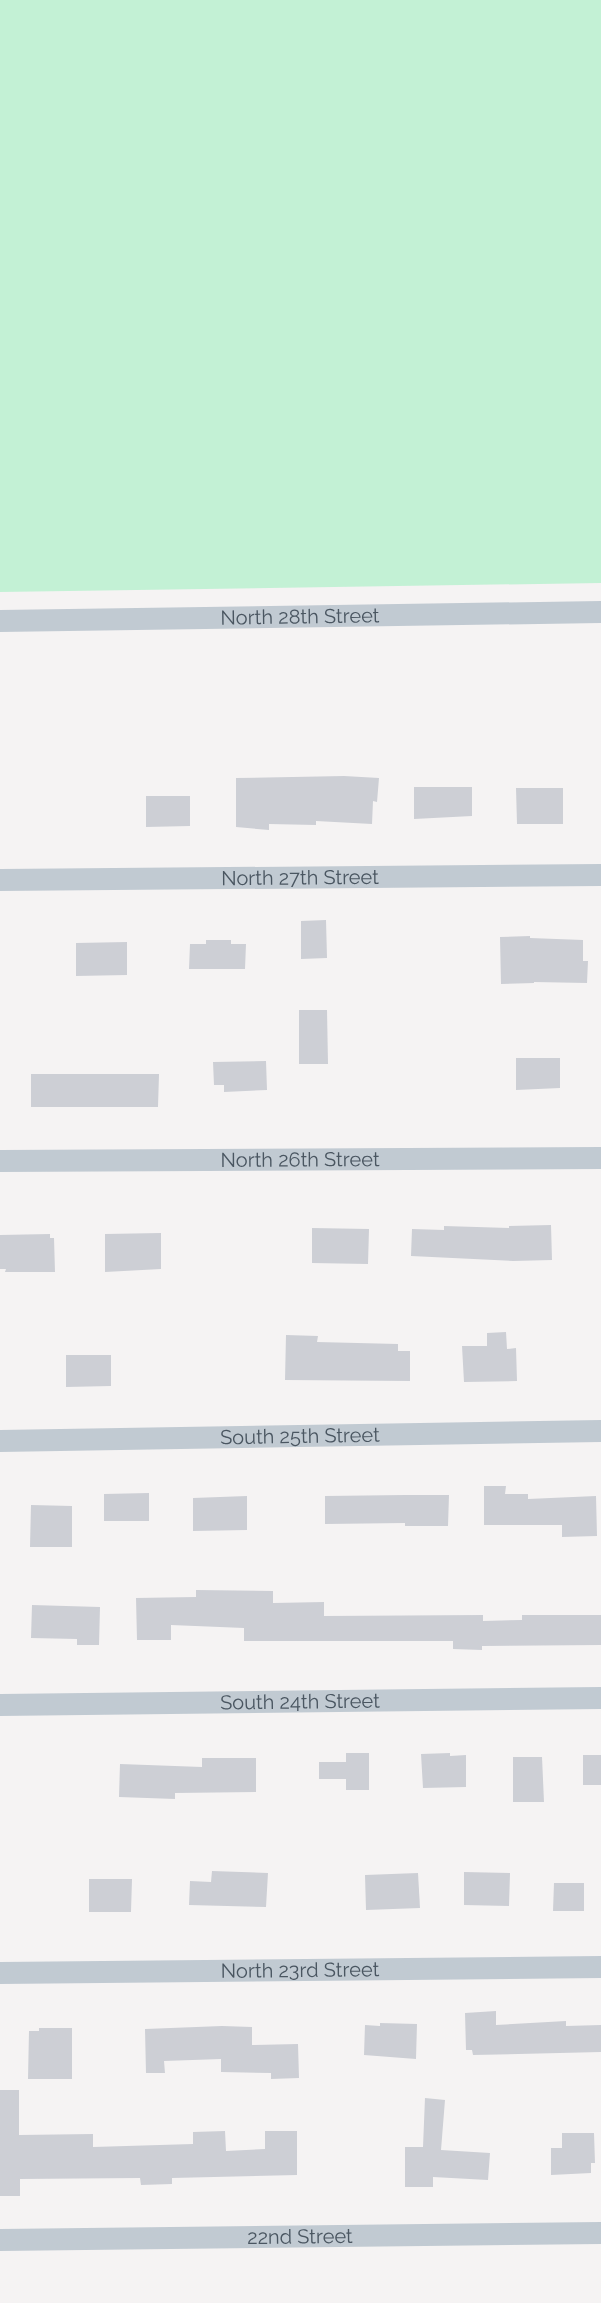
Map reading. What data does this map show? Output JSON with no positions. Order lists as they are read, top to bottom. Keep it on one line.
{"streets":{"street":["North 28th Street","North 27th Street","North 26th Street","South 25th Street","South 24th Street","North 23rd Street","22nd Street"]}}
